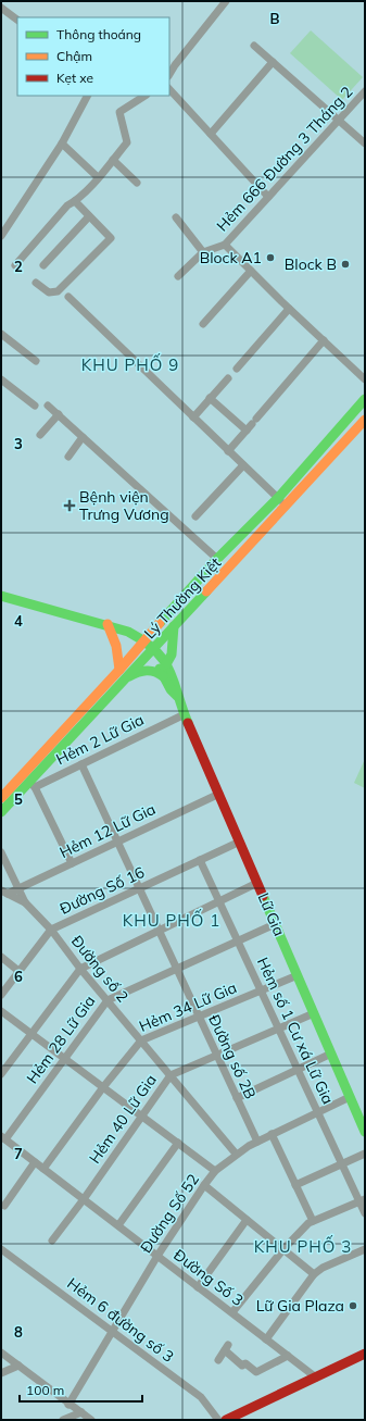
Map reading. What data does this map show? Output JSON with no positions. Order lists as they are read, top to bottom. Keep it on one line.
{"streets":{"main road":["Lý Thường Kiệt","Lữ Gia"],"street":["Hẻm 666 Đường 3 Tháng 2","Hẻm 2 Lữ Gia","Hẻm 12 Lữ Gia","Đường Số 16","Đường số 2","Hẻm 34 Lữ Gia","Hẻm số 1 Cư xá Lữ Gia","Hẻm 28 Lữ Gia","Đường số 2B","Hẻm 40 Lữ Gia","Đường Số 52","Đường Số 3","Hẻm 6 đường số 3"]},"crossings":[["Lý Thường Kiệt","Hẻm 2 Lữ Gia"],["Lý Thường Kiệt","Lữ Gia"],["Hẻm 2 Lữ Gia","Lữ Gia"],["Hẻm 2 Lữ Gia","Đường số 2B"],["Hẻm 12 Lữ Gia","Lữ Gia"],["Hẻm 12 Lữ Gia","Đường số 2B"],["Đường Số 16","Lữ Gia"],["Đường Số 16","Đường số 2"],["Đường Số 16","Hẻm số 1 Cư xá Lữ Gia"],["Đường Số 16","Đường số 2B"],["Lữ Gia","Hẻm 34 Lữ Gia"],["Lữ Gia","Hẻm 28 Lữ Gia"],["Lữ Gia","Hẻm 40 Lữ Gia"],["Lữ Gia","Đường Số 52"],["Đường số 2","Hẻm 34 Lữ Gia"],["Đường số 2","Hẻm 28 Lữ Gia"],["Đường số 2","Hẻm 40 Lữ Gia"],["Đường số 2","Đường Số 52"],["Hẻm 34 Lữ Gia","Hẻm số 1 Cư xá Lữ Gia"],["Hẻm 34 Lữ Gia","Đường số 2B"],["Hẻm 34 Lữ Gia","Đường Số 3"],["Hẻm số 1 Cư xá Lữ Gia","Hẻm 28 Lữ Gia"],["Hẻm số 1 Cư xá Lữ Gia","Hẻm 40 Lữ Gia"],["Hẻm số 1 Cư xá Lữ Gia","Đường Số 52"],["Hẻm 28 Lữ Gia","Đường số 2B"],["Hẻm 28 Lữ Gia","Đường Số 3"],["Đường số 2B","Hẻm 40 Lữ Gia"],["Đường số 2B","Đường Số 52"],["Hẻm 40 Lữ Gia","Đường Số 3"],["Đường Số 52","Đường Số 3"],["Đường Số 52","Hẻm 6 đường số 3"]],"districts":["KHU PHỐ 9","KHU PHỐ 1","KHU PHỐ 3"],"places":{"other":["Block A1","Block B","Lữ Gia Plaza"],"health":["Bệnh viện Trưng Vương"]},"legend":["Thông thoáng","Chậm","Kẹt xe"],"scale_bar":"100 m","grid":{"columns":["B"],"rows":["2","3","4","5","6","7","8"]}}
